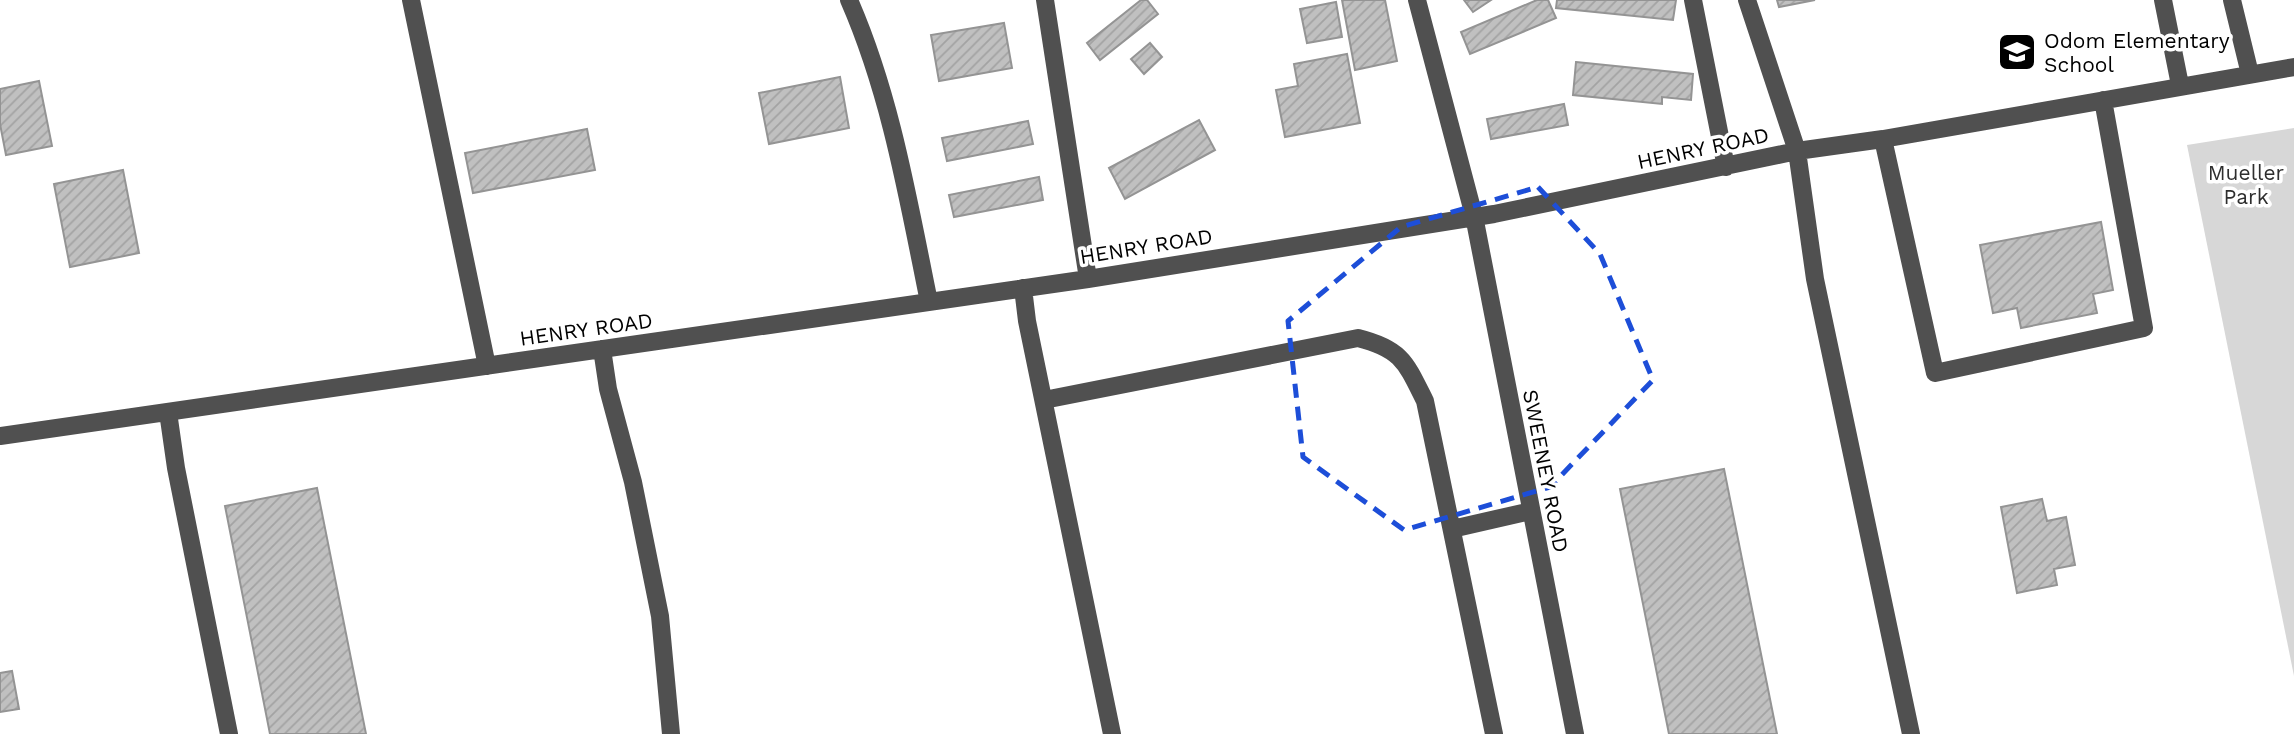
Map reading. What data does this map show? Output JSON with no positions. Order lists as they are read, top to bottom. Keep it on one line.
{"streets":{"street":["HENRY ROAD","SWEENEY ROAD"]},"crossings":[["HENRY ROAD","SWEENEY ROAD"]],"parks":["Mueller Park"],"places":{"school or university":["Odom Elementary School"]}}
